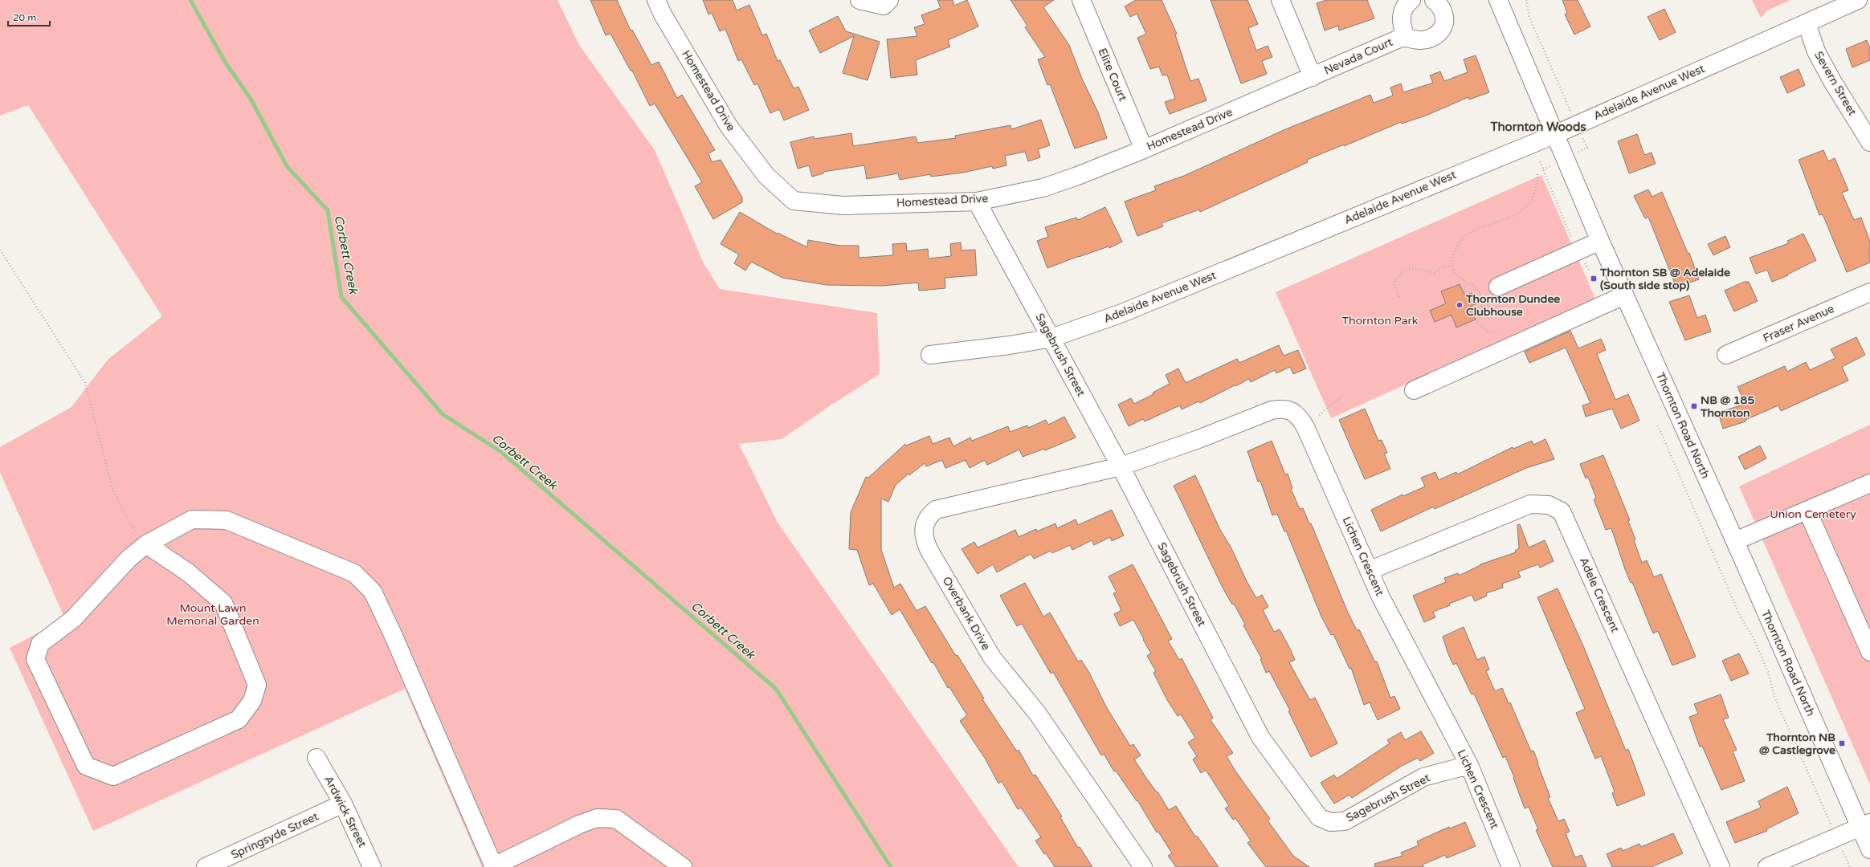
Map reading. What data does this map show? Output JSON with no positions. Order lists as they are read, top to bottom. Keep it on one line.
{"streets":{"street":["Nevada Court","Elite Court","Severn Street","Homestead Drive","Adelaide Avenue West","Fraser Avenue","Sagebrush Street","Thornton Road North","Lichen Crescent","Adele Crescent","Overbank Drive","Ardwick Street","Springsyde Street"]},"crossings":[["Nevada Court","Homestead Drive"],["Elite Court","Homestead Drive"],["Severn Street","Adelaide Avenue West"],["Homestead Drive","Sagebrush Street"],["Adelaide Avenue West","Sagebrush Street"],["Adelaide Avenue West","Thornton Road North"],["Sagebrush Street","Lichen Crescent"],["Sagebrush Street","Overbank Drive"],["Lichen Crescent","Adele Crescent"],["Lichen Crescent","Overbank Drive"],["Ardwick Street","Springsyde Street"]],"districts":["Thornton Woods"],"water":["Corbett Creek"],"parks":["Thornton Park","Union Cemetery","Mount Lawn Memorial Garden"],"places":{"transit":["Thornton SB @ Adelaide (South side stop)","NB @ 185 Thornton","Thornton NB @ Castlegrove"],"other":["Thornton Dundee Clubhouse"]},"scale_bar":"20 m"}
